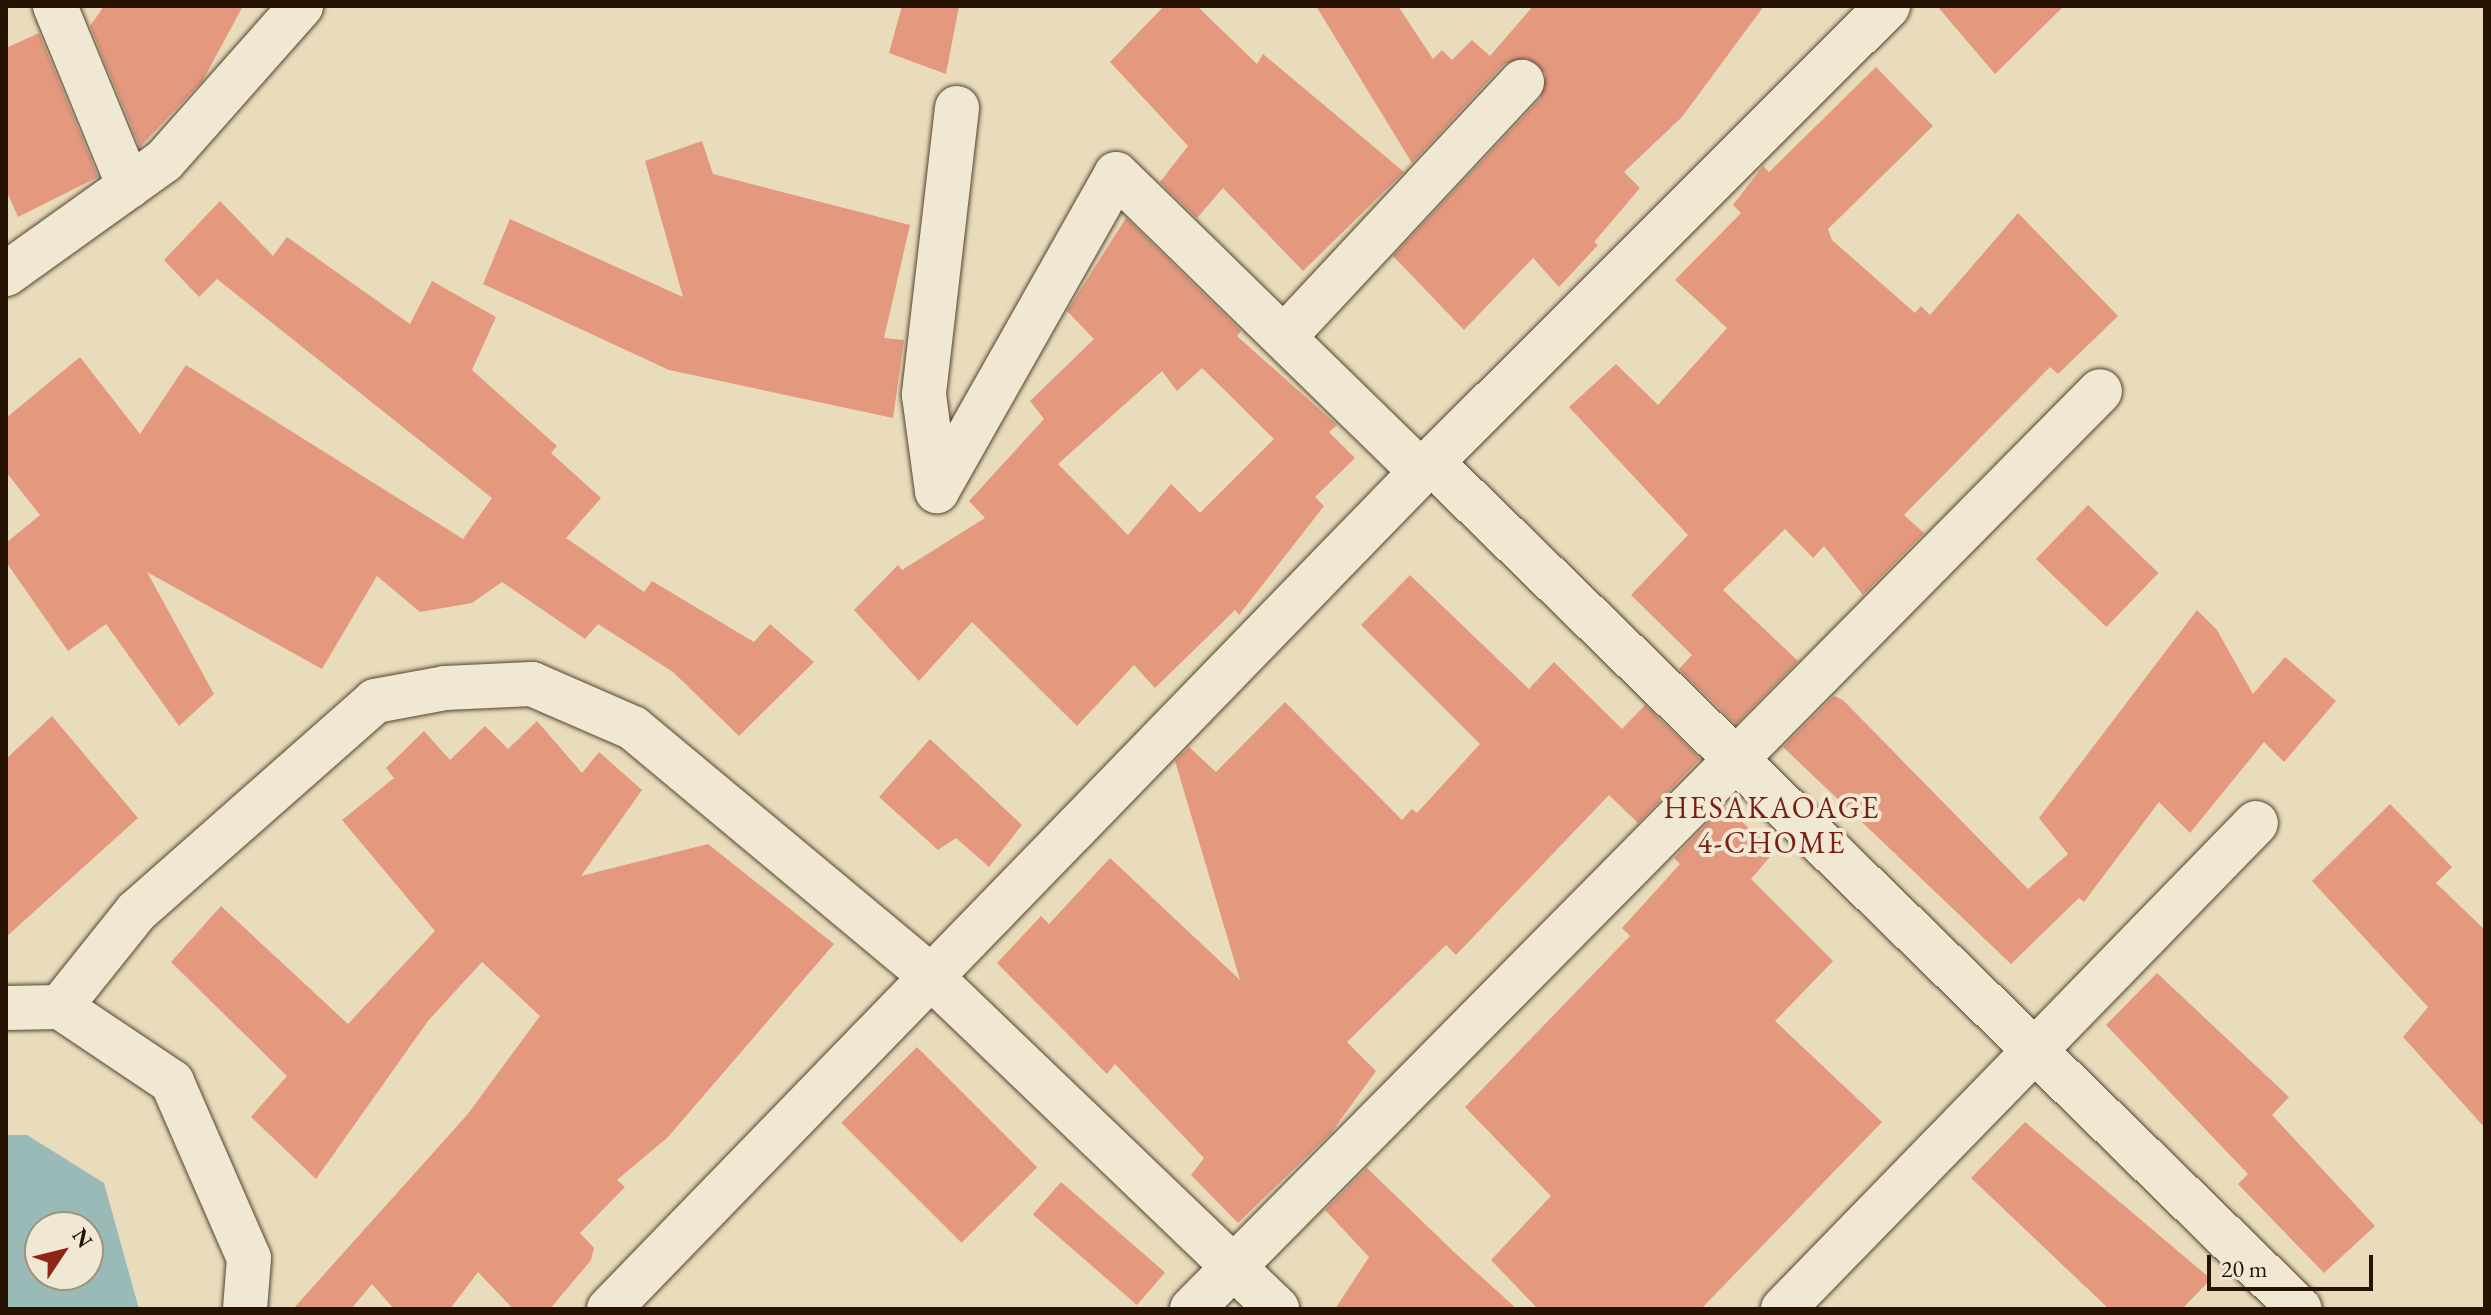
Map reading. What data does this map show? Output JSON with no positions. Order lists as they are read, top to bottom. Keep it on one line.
{"districts":["HESAKAOAGE 4-CHOME"],"scale_bar":"20 m","north":"top right"}
